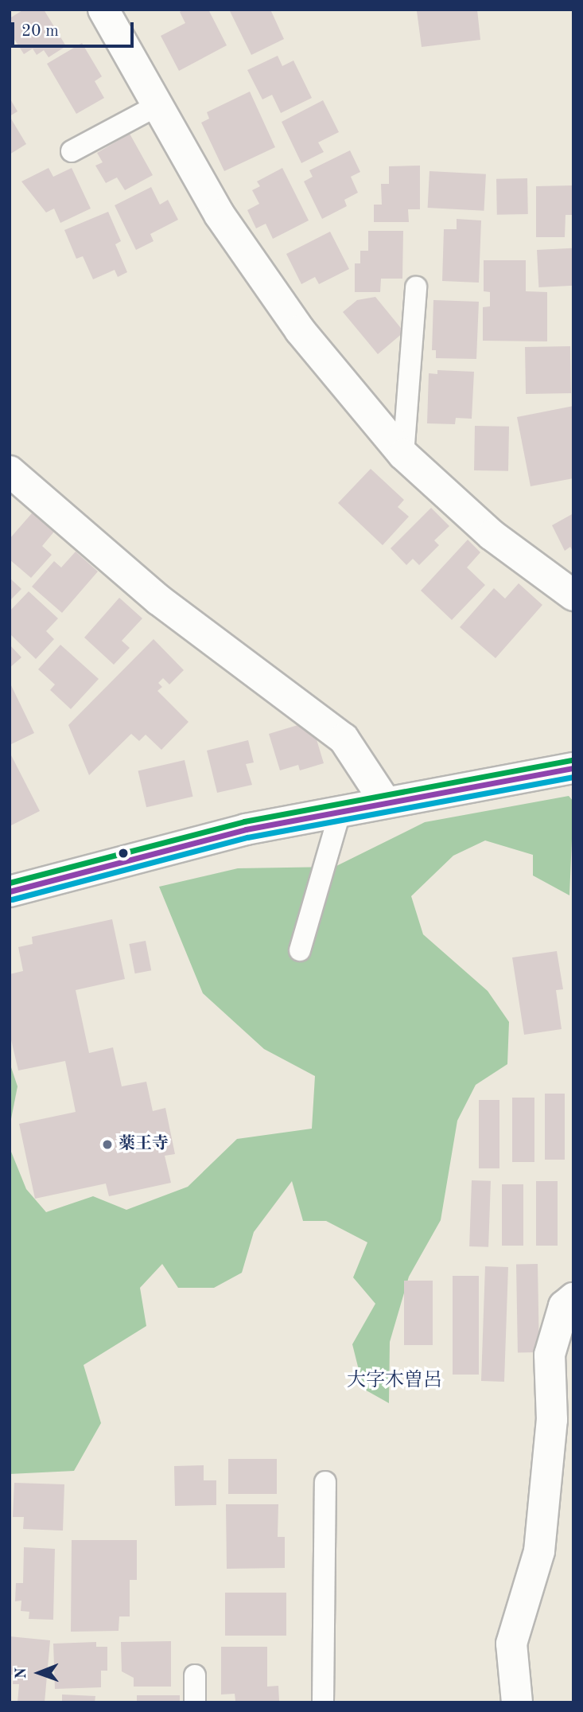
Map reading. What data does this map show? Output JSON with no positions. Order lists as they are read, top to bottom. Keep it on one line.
{"districts":["大字木曽呂"],"places":["薬王寺"],"scale_bar":"20 m","north":"left"}
